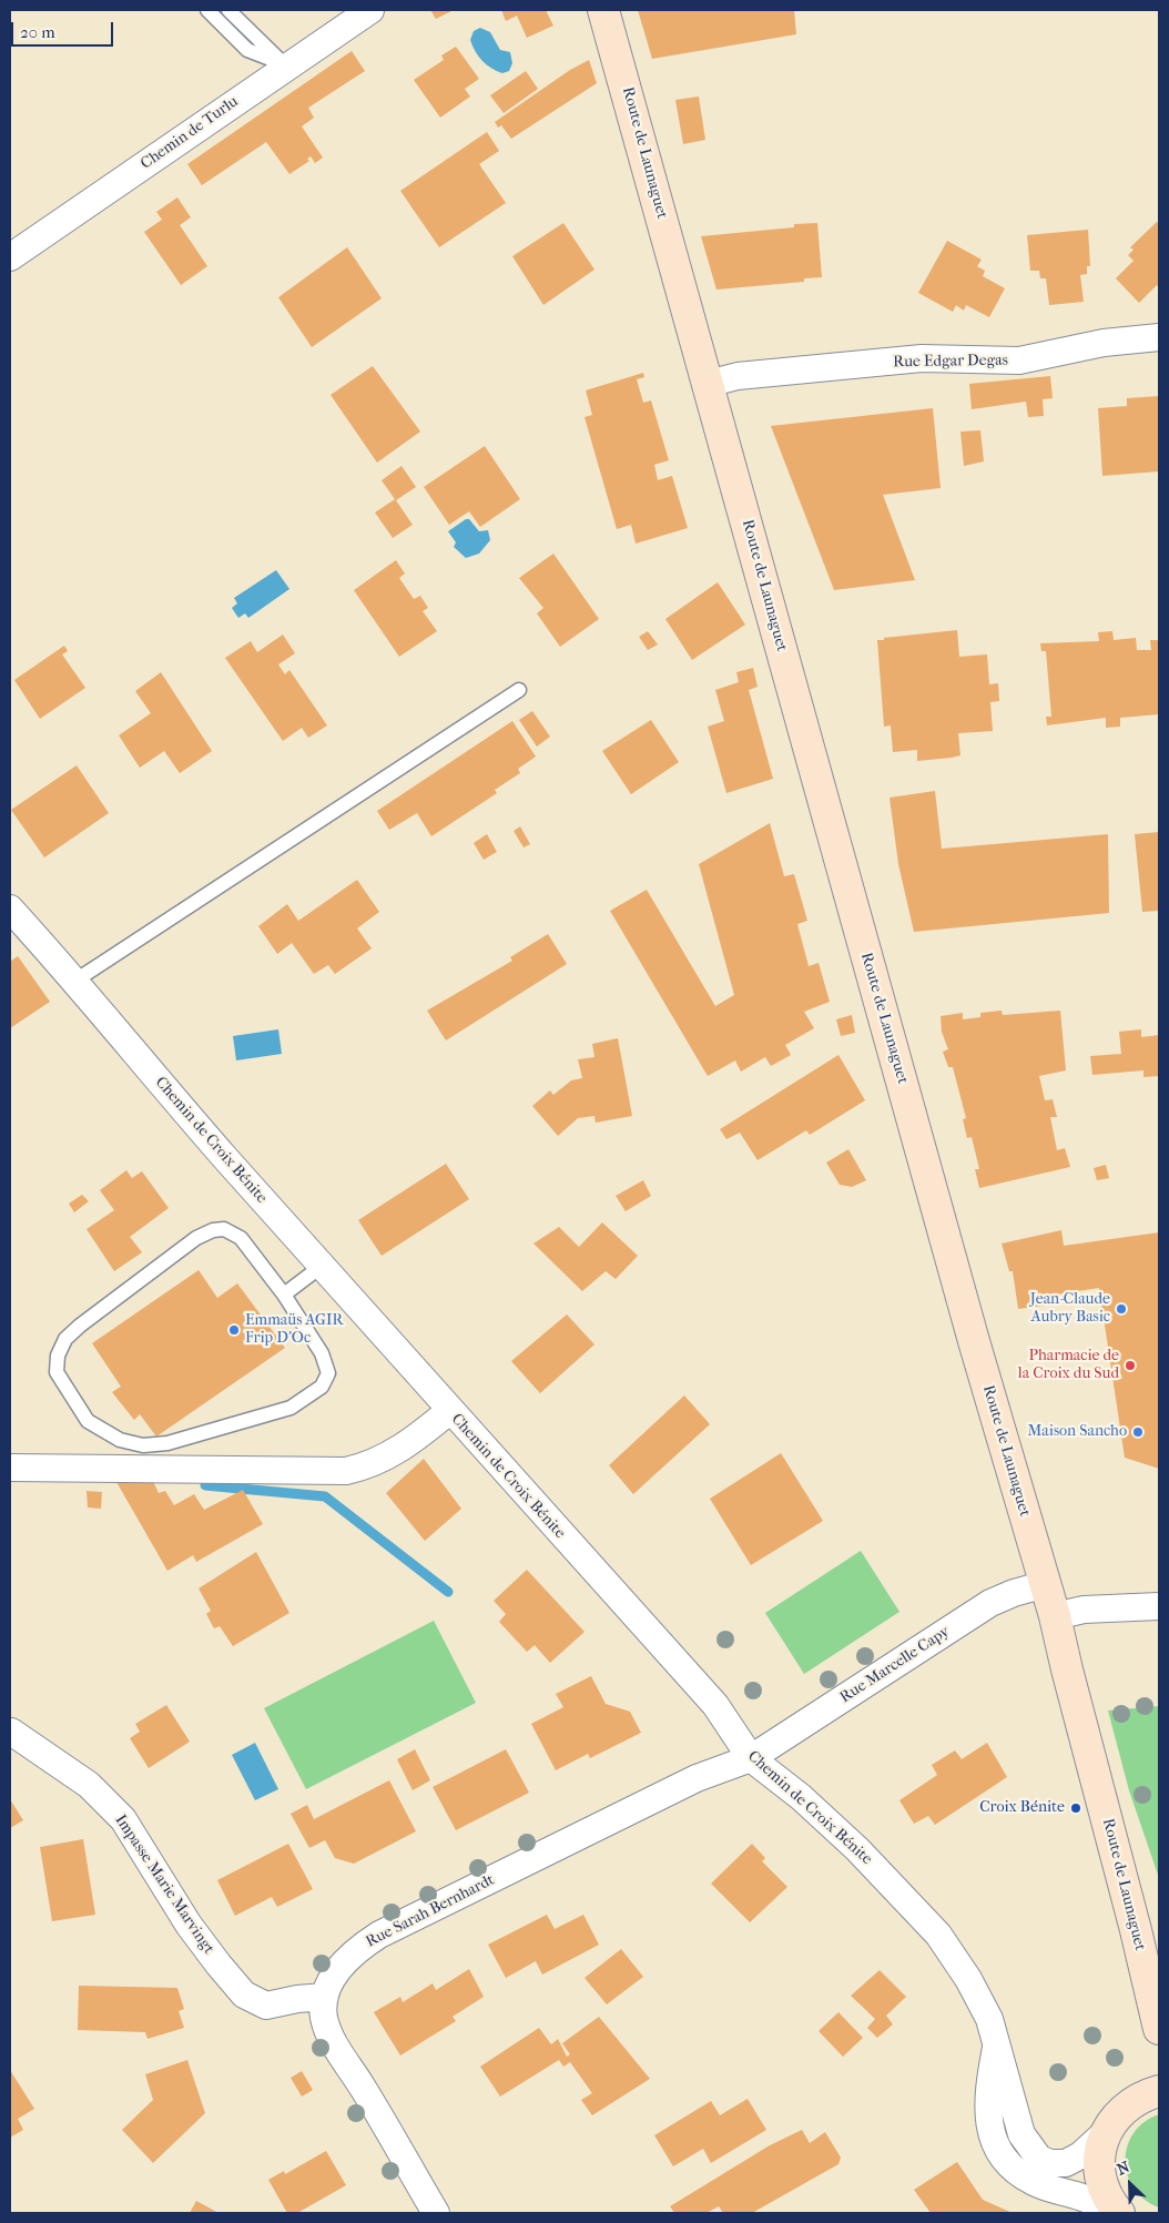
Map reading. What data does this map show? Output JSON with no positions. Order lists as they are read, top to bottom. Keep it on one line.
{"streets":{"main road":["Route de Launaguet"],"street":["Chemin de Turlu","Rue Edgar Degas","Chemin de Croix Bénite","Rue Marcelle Capy","Impasse Marie Marvingt","Rue Sarah Bernhardt"]},"crossings":[["Route de Launaguet","Rue Edgar Degas"],["Route de Launaguet","Rue Marcelle Capy"],["Chemin de Croix Bénite","Rue Marcelle Capy"],["Chemin de Croix Bénite","Rue Sarah Bernhardt"],["Rue Marcelle Capy","Rue Sarah Bernhardt"],["Impasse Marie Marvingt","Rue Sarah Bernhardt"]],"places":["Jean-Claude Aubry Basic","Emmaüs AGIR Frip D'Oc","Pharmacie de la Croix du Sud","Maison Sancho","Croix Bénite"],"scale_bar":"20 m","north":"top left"}
